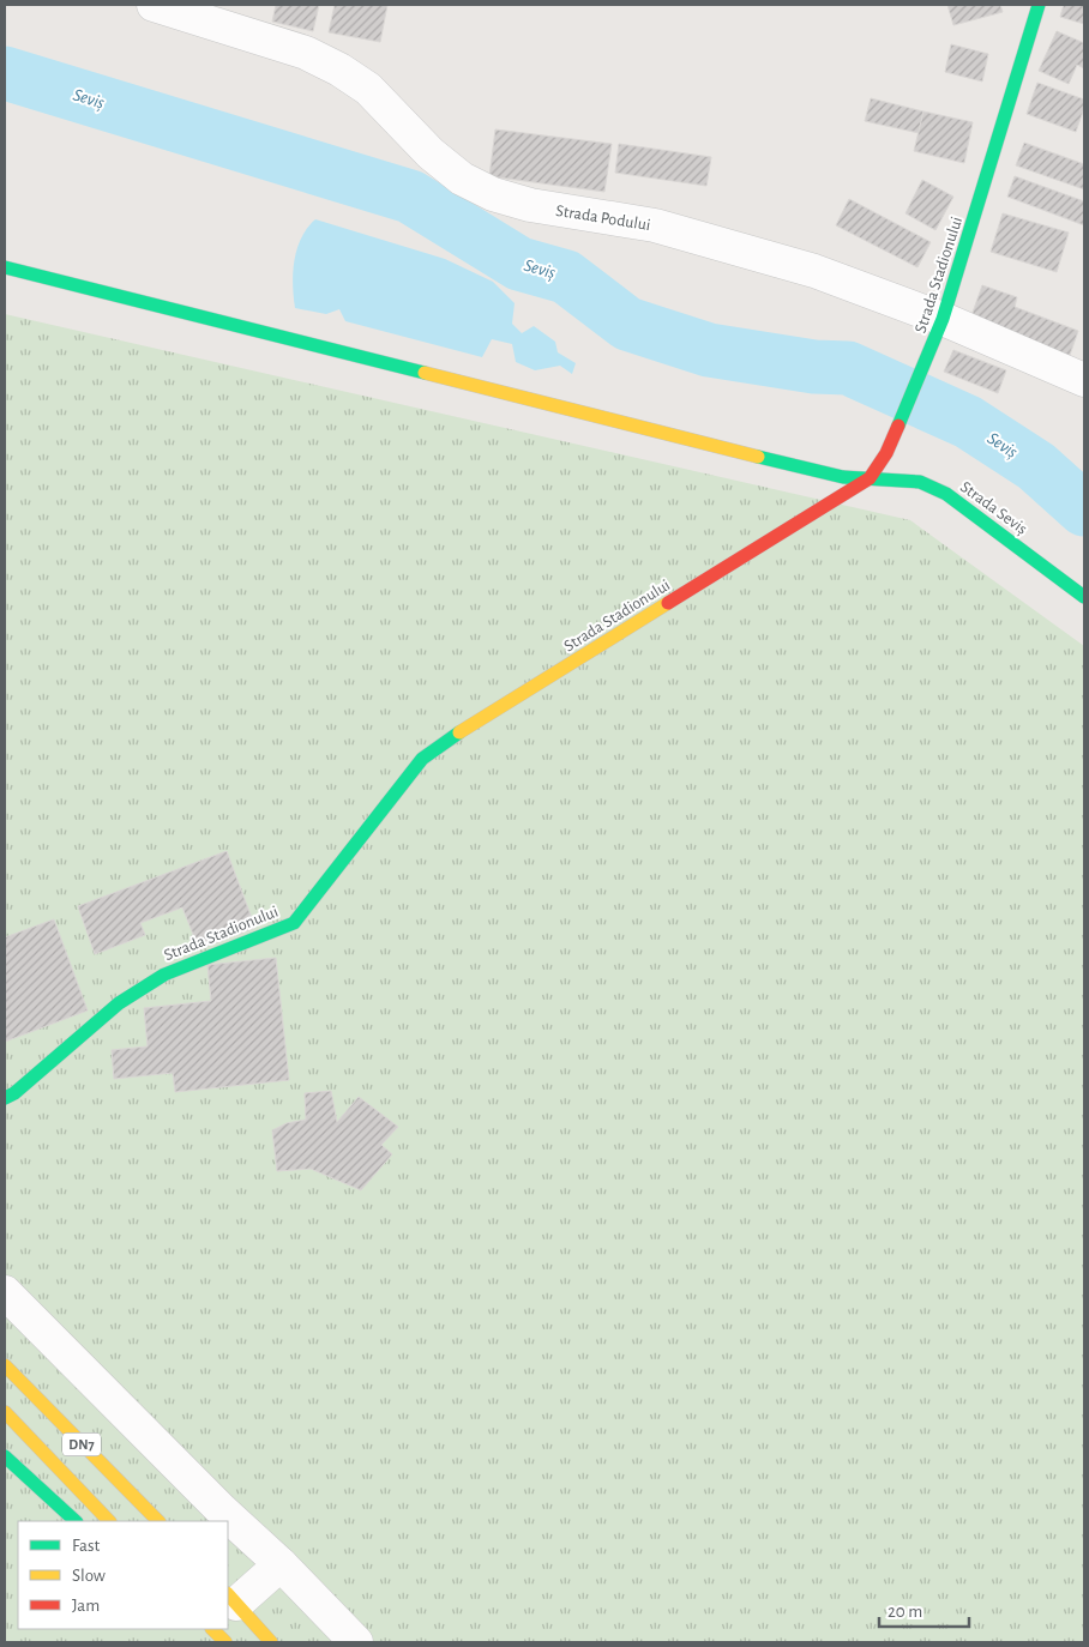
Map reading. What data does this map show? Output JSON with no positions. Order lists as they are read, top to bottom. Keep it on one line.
{"streets":{"street":["Strada Podului","Strada Stadionului","Strada Seviș","DN7"]},"crossings":[["Strada Podului","Strada Stadionului"],["Strada Stadionului","Strada Seviș"]],"water":["Seviș"],"legend":["Fast","Slow","Jam"],"scale_bar":"20 m"}
